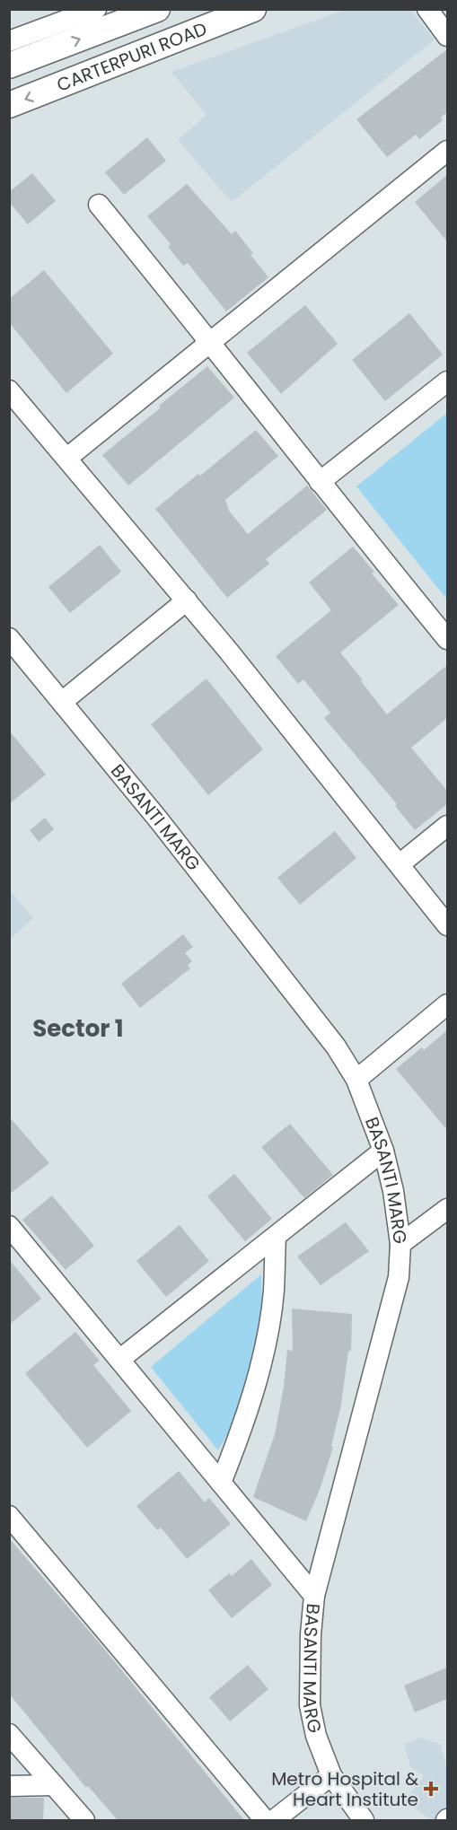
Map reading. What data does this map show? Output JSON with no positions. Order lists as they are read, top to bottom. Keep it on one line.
{"streets":{"main road":["CARTERPURI ROAD"],"street":["BASANTI MARG"]},"districts":["Sector 1"],"places":{"health":["Metro Hospital & Heart Institute"]}}
